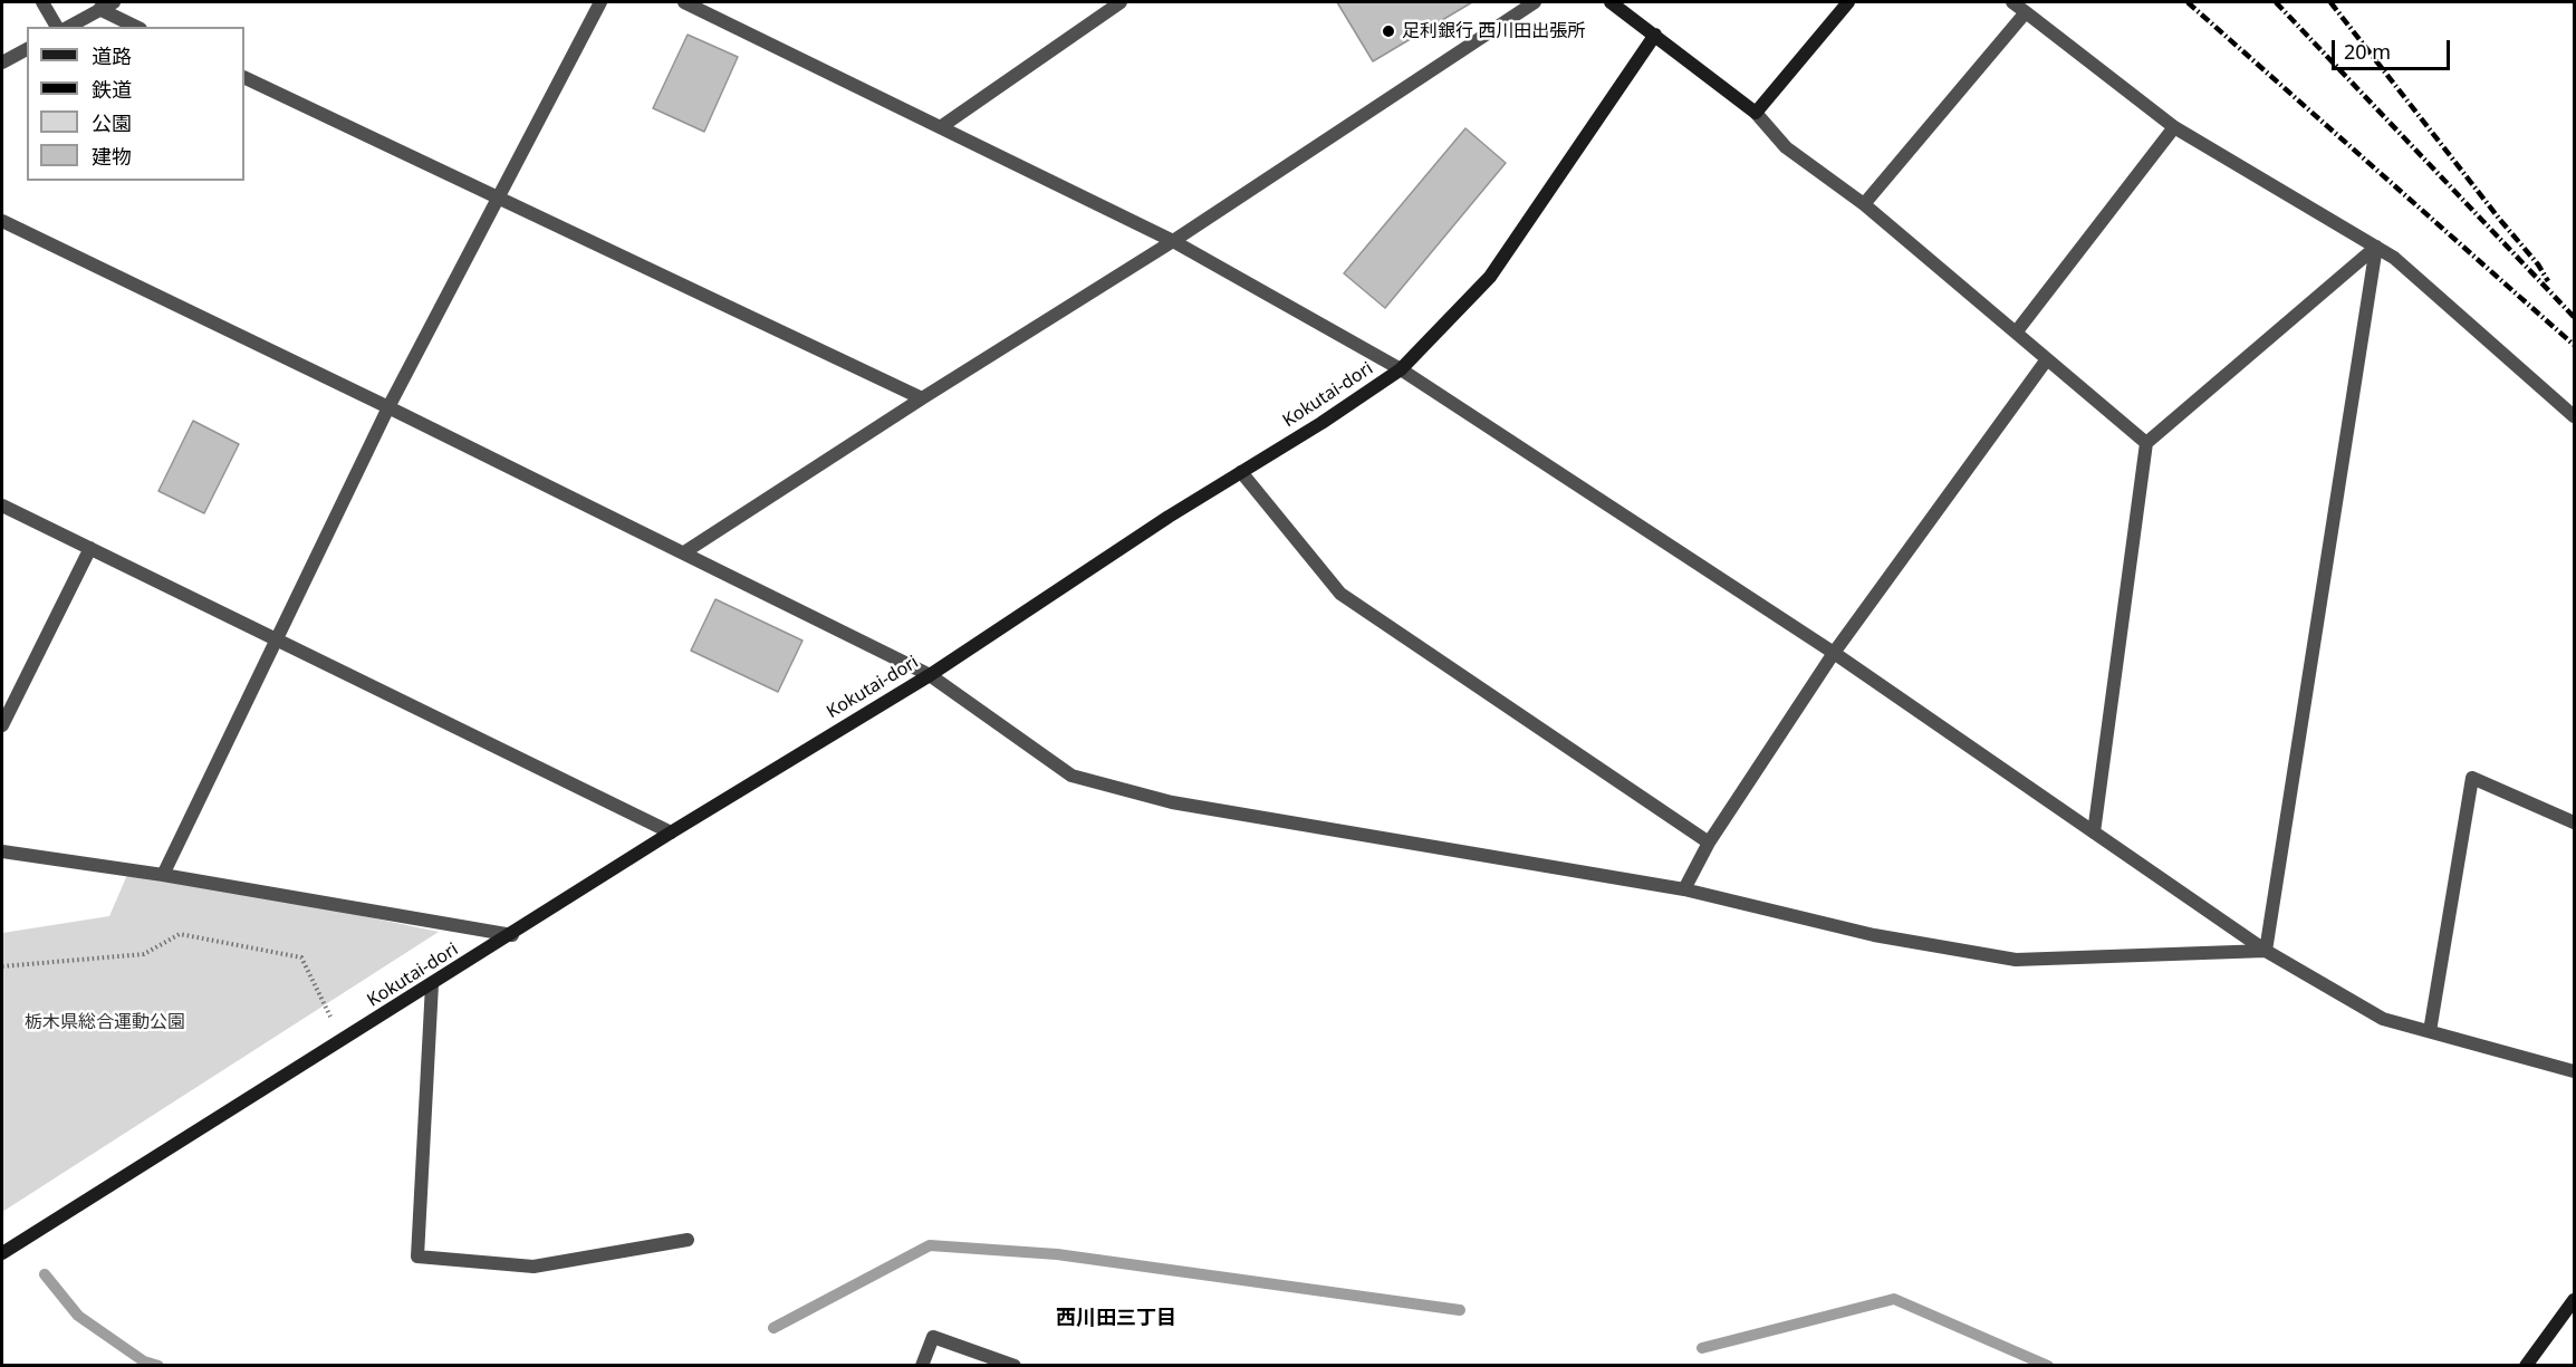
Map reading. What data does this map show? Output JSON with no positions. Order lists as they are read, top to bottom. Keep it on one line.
{"streets":{"main road":["Kokutai-dori"]},"districts":["西川田三丁目"],"parks":["栃木県総合運動公園"],"places":["足利銀行 西川田出張所"],"legend":["道路","鉄道","公園","建物"],"scale_bar":"20 m"}
